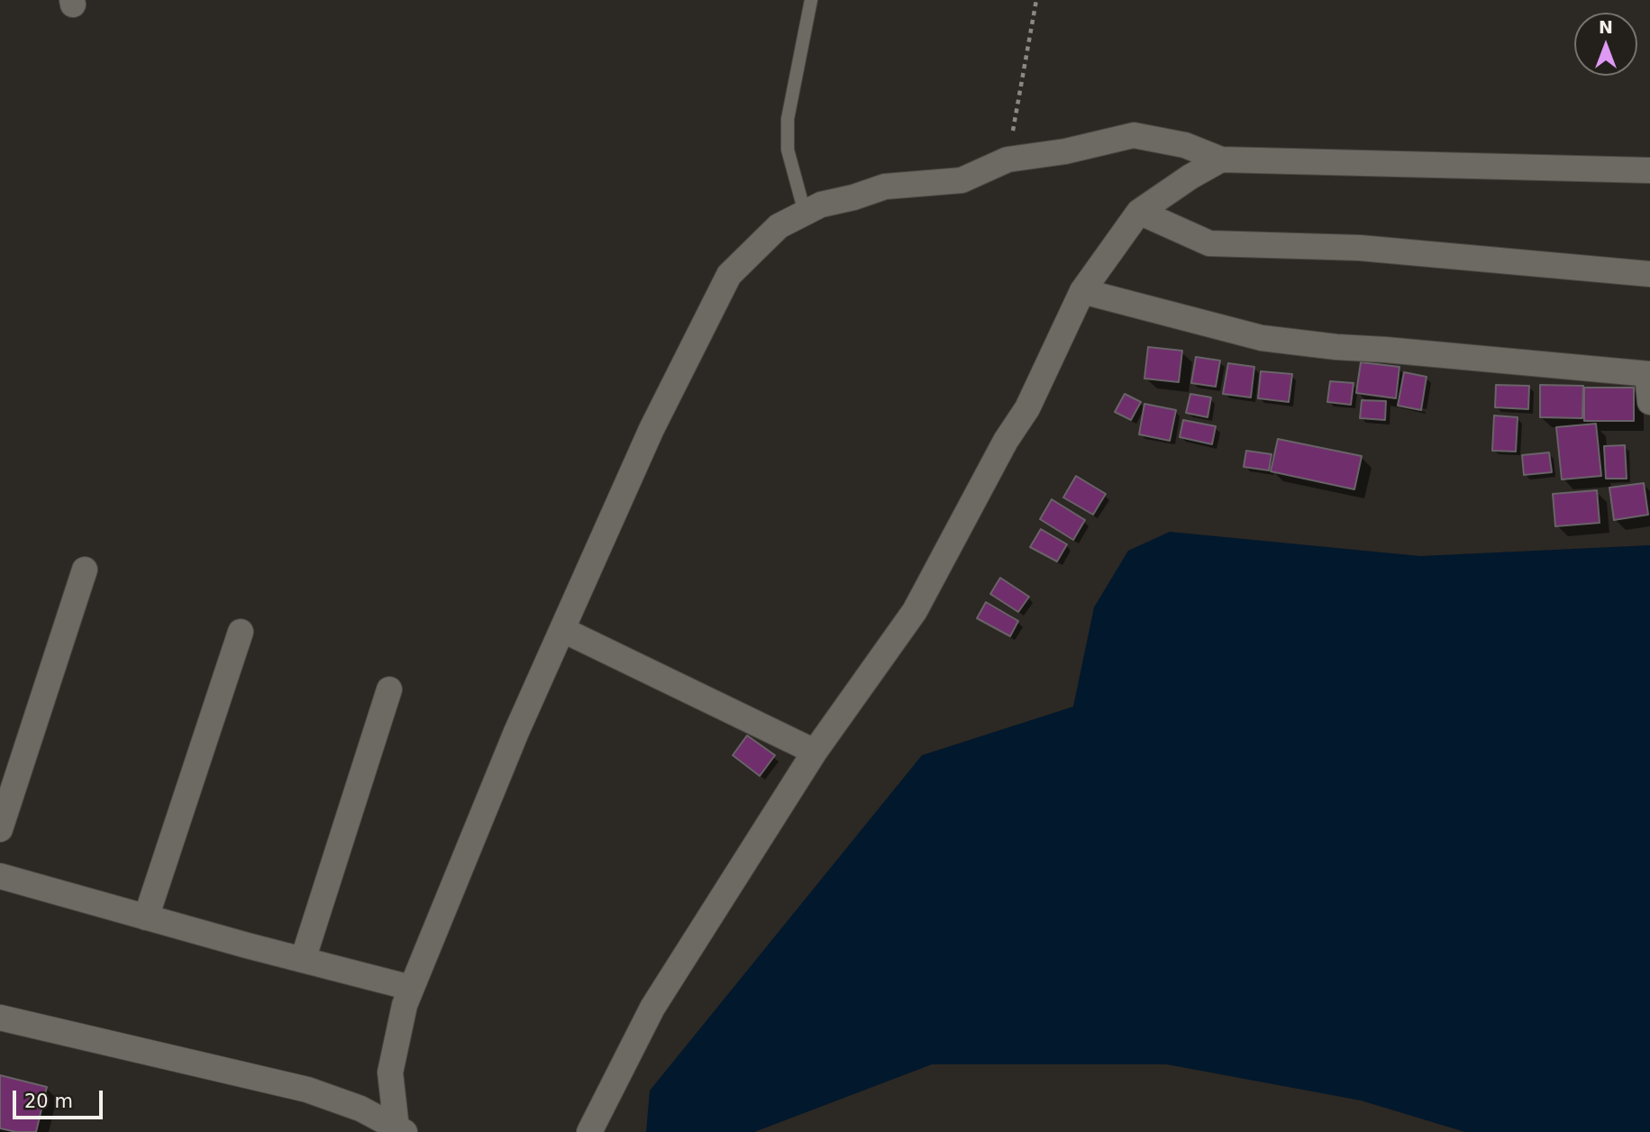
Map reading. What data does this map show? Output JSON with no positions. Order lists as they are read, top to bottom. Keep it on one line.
{"scale_bar":"20 m","north":"top"}
